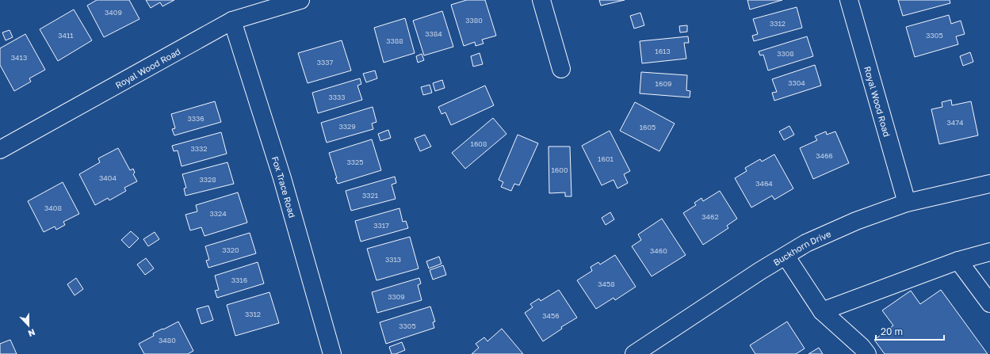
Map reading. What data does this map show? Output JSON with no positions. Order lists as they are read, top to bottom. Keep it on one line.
{"streets":{"street":["Royal Wood Road","Fox Trace Road","Buckhorn Drive"]},"crossings":[["Royal Wood Road","Fox Trace Road"],["Royal Wood Road","Buckhorn Drive"]],"house_numbers":["3409","3380","3312","3384","3411","3305","3388","1613","3308","3413","3337","3304","1609","3333","3336","3474","3329","1605","1608","3332","3466","1601","3325","1600","3404","3328","3464","3321","3408","3324","3462","3317","3320","3460","3313","3316","3458","3309","3312","3456","3305","3480"],"scale_bar":"20 m","north":"bottom"}
